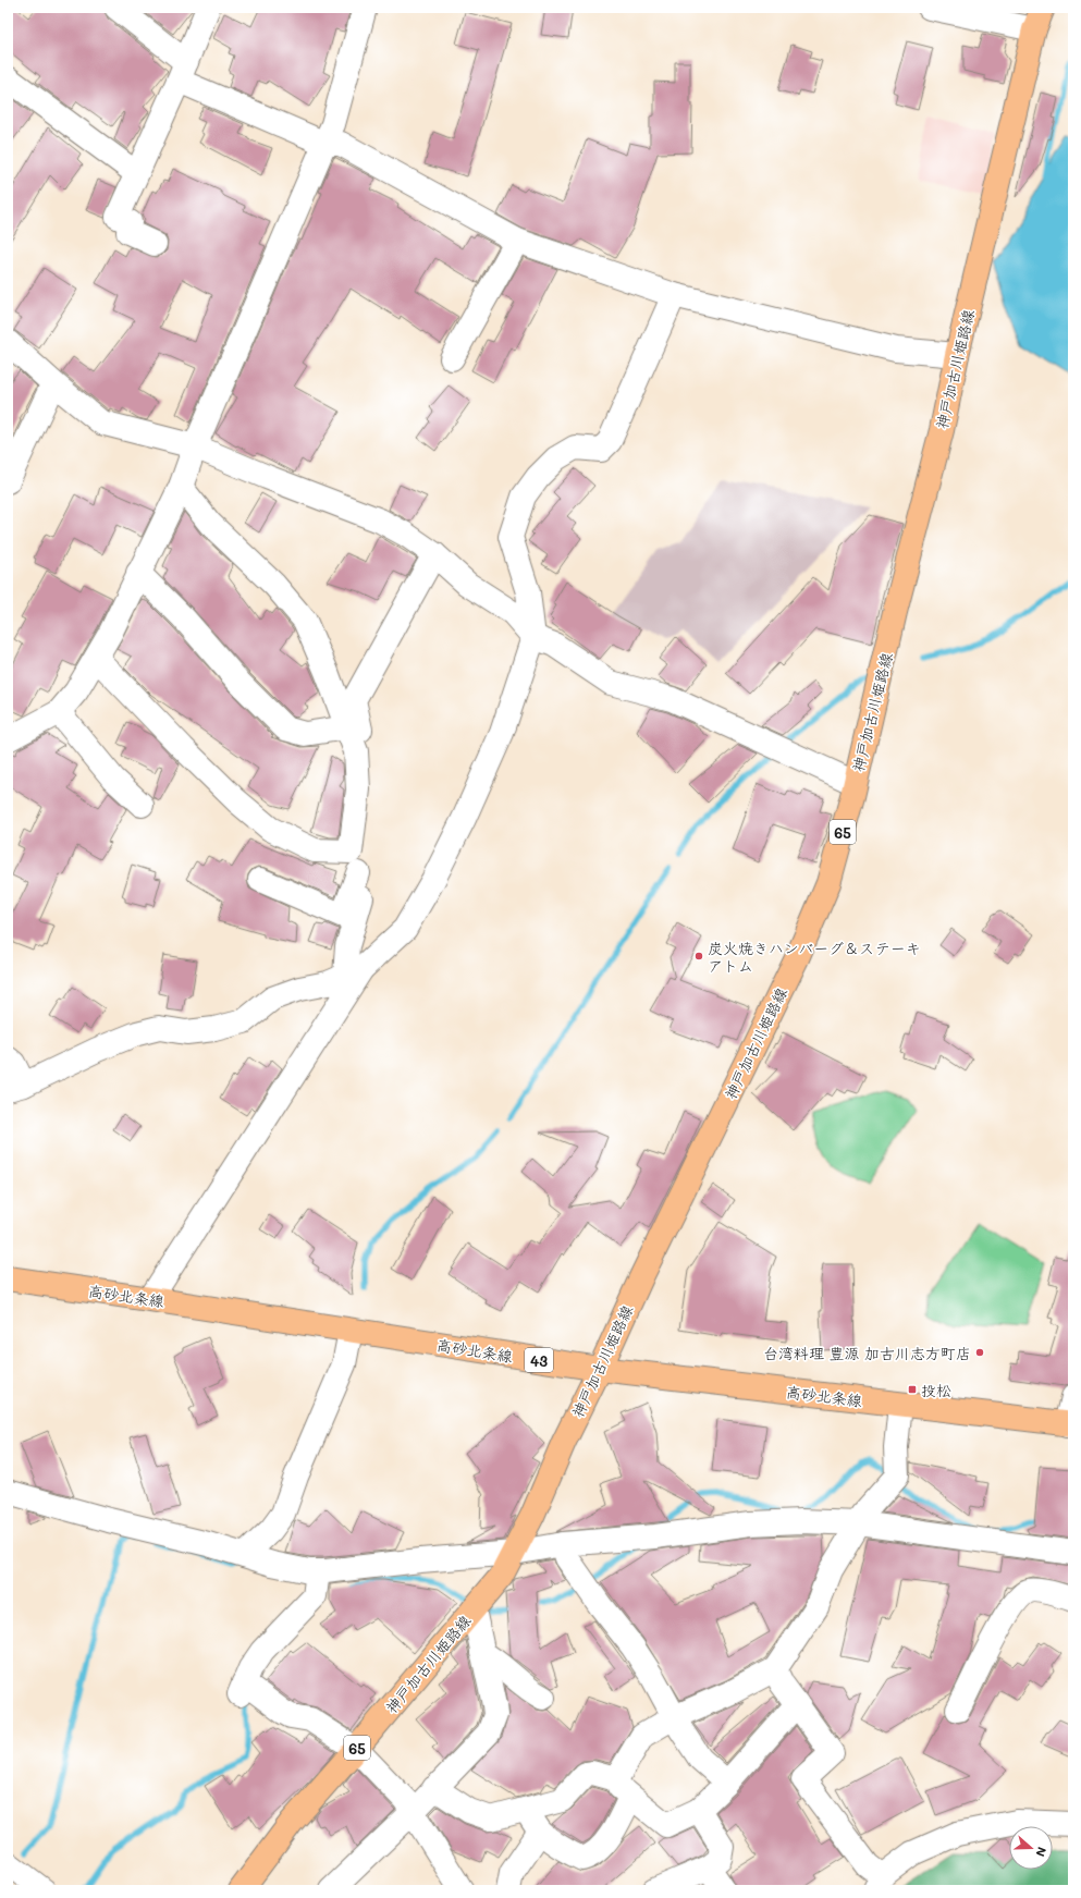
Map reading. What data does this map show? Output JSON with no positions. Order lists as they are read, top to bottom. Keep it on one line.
{"streets":{"main road":["神戸加古川姫路線","65","高砂北条線","43"]},"crossings":[["神戸加古川姫路線","高砂北条線"]],"places":{"other":["炭火焼きハンバーグ＆ステーキ アトム","台湾料理 豊源 加古川志方町店"],"transit":["投松"]},"north":"right"}
